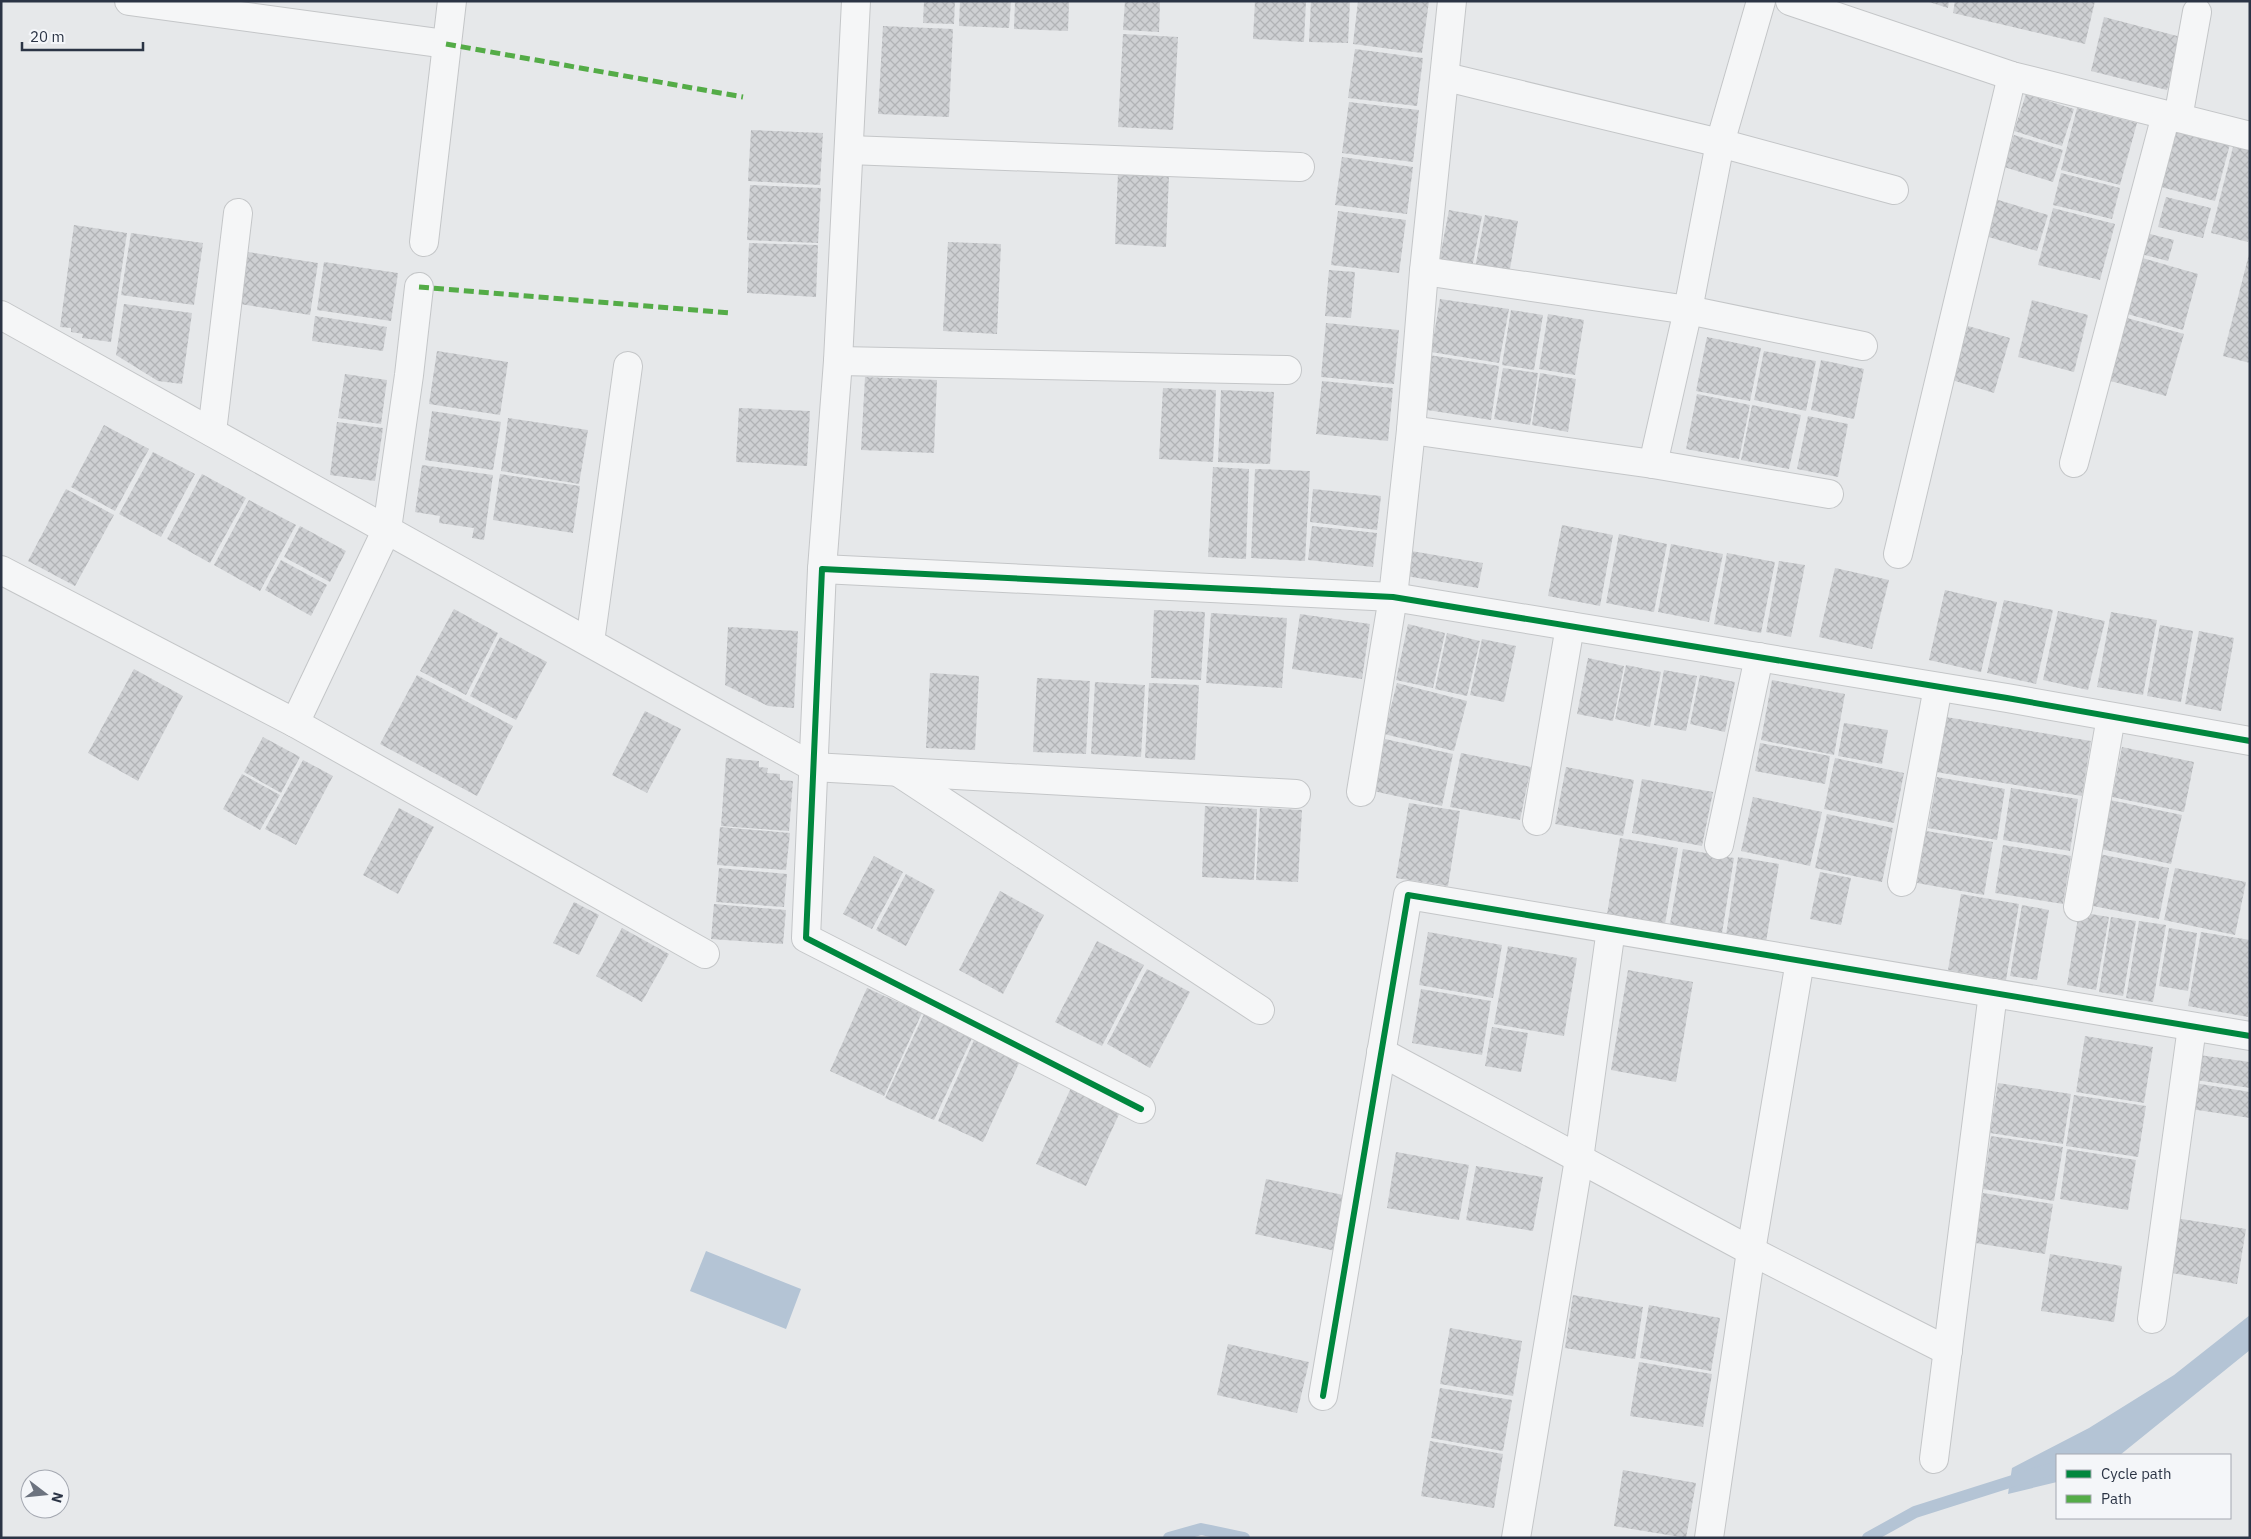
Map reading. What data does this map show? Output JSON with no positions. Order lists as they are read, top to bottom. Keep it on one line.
{"legend":["Cycle path","Path"],"scale_bar":"20 m","north":"right"}
